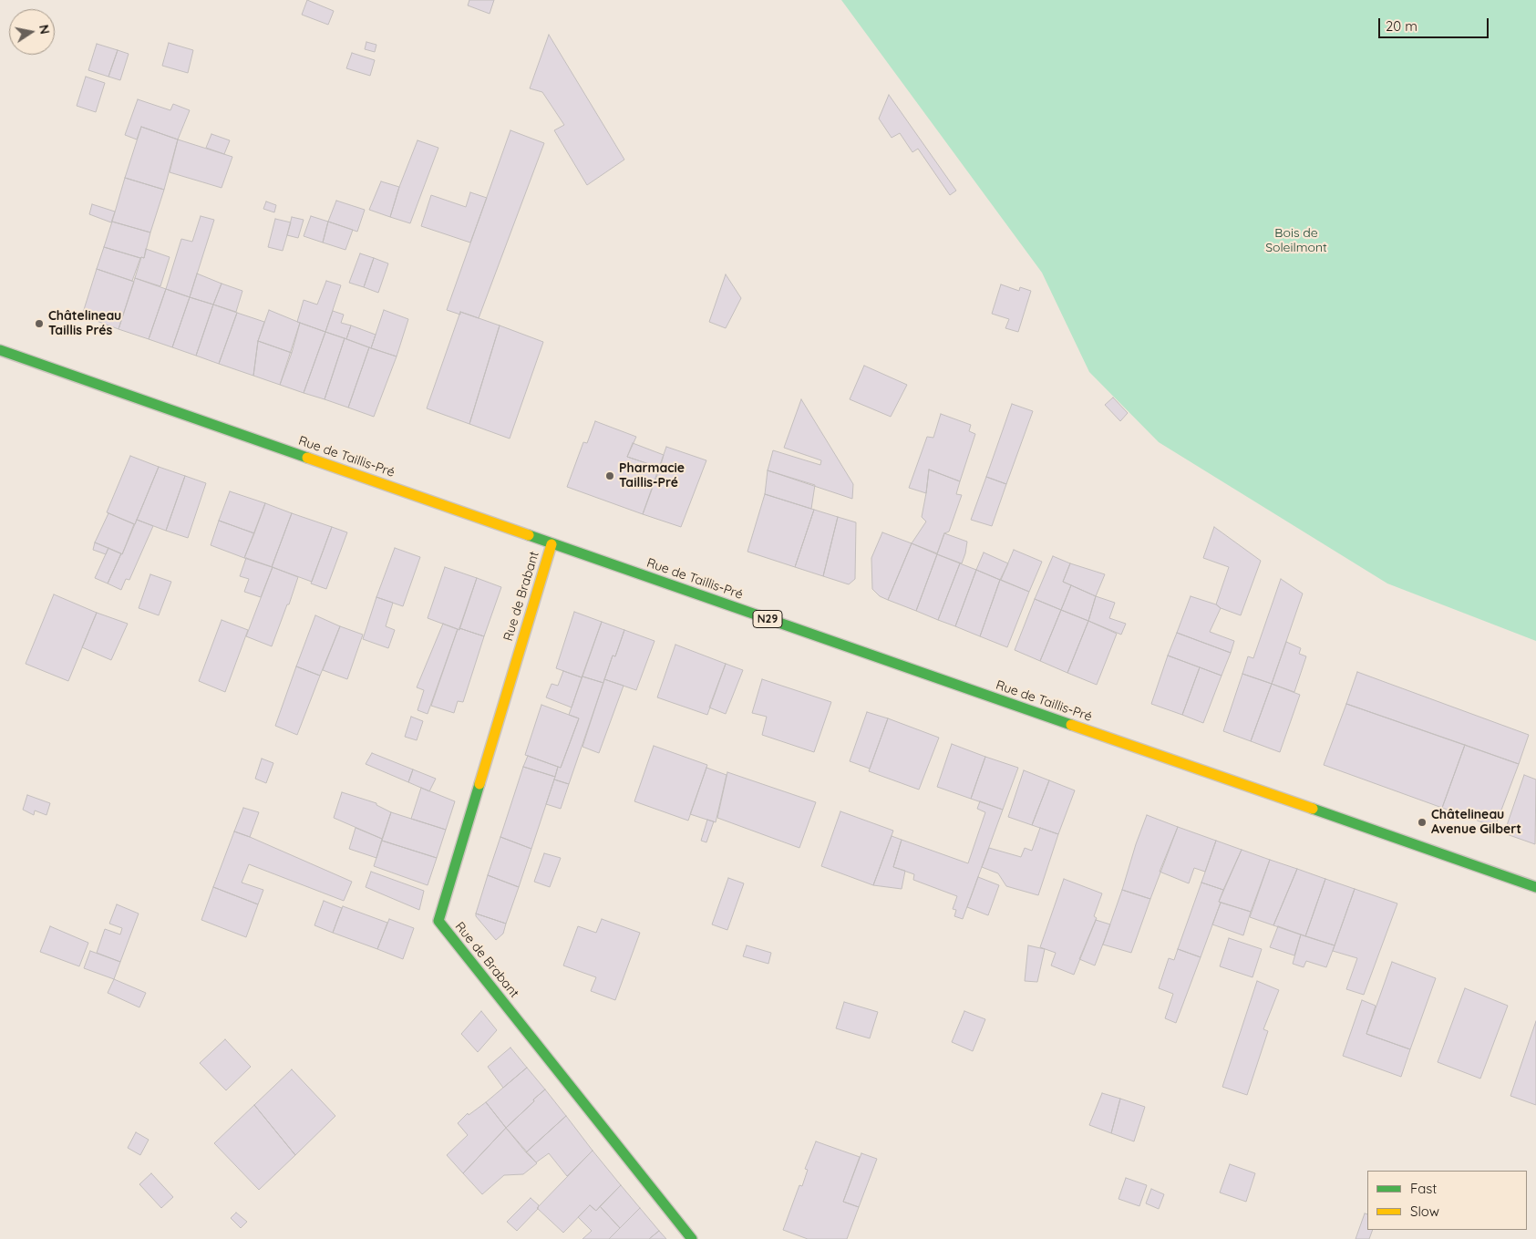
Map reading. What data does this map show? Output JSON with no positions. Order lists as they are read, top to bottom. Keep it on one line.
{"streets":{"main road":["Rue de Taillis-Pré","Rue de Brabant","N29"]},"crossings":[["Rue de Taillis-Pré","Rue de Brabant"]],"parks":["Bois de Soleilmont"],"places":["Châtelineau Taillis Prés","Pharmacie Taillis-Pré","Châtelineau Avenue Gilbert"],"legend":["Fast","Slow"],"scale_bar":"20 m","north":"right"}
